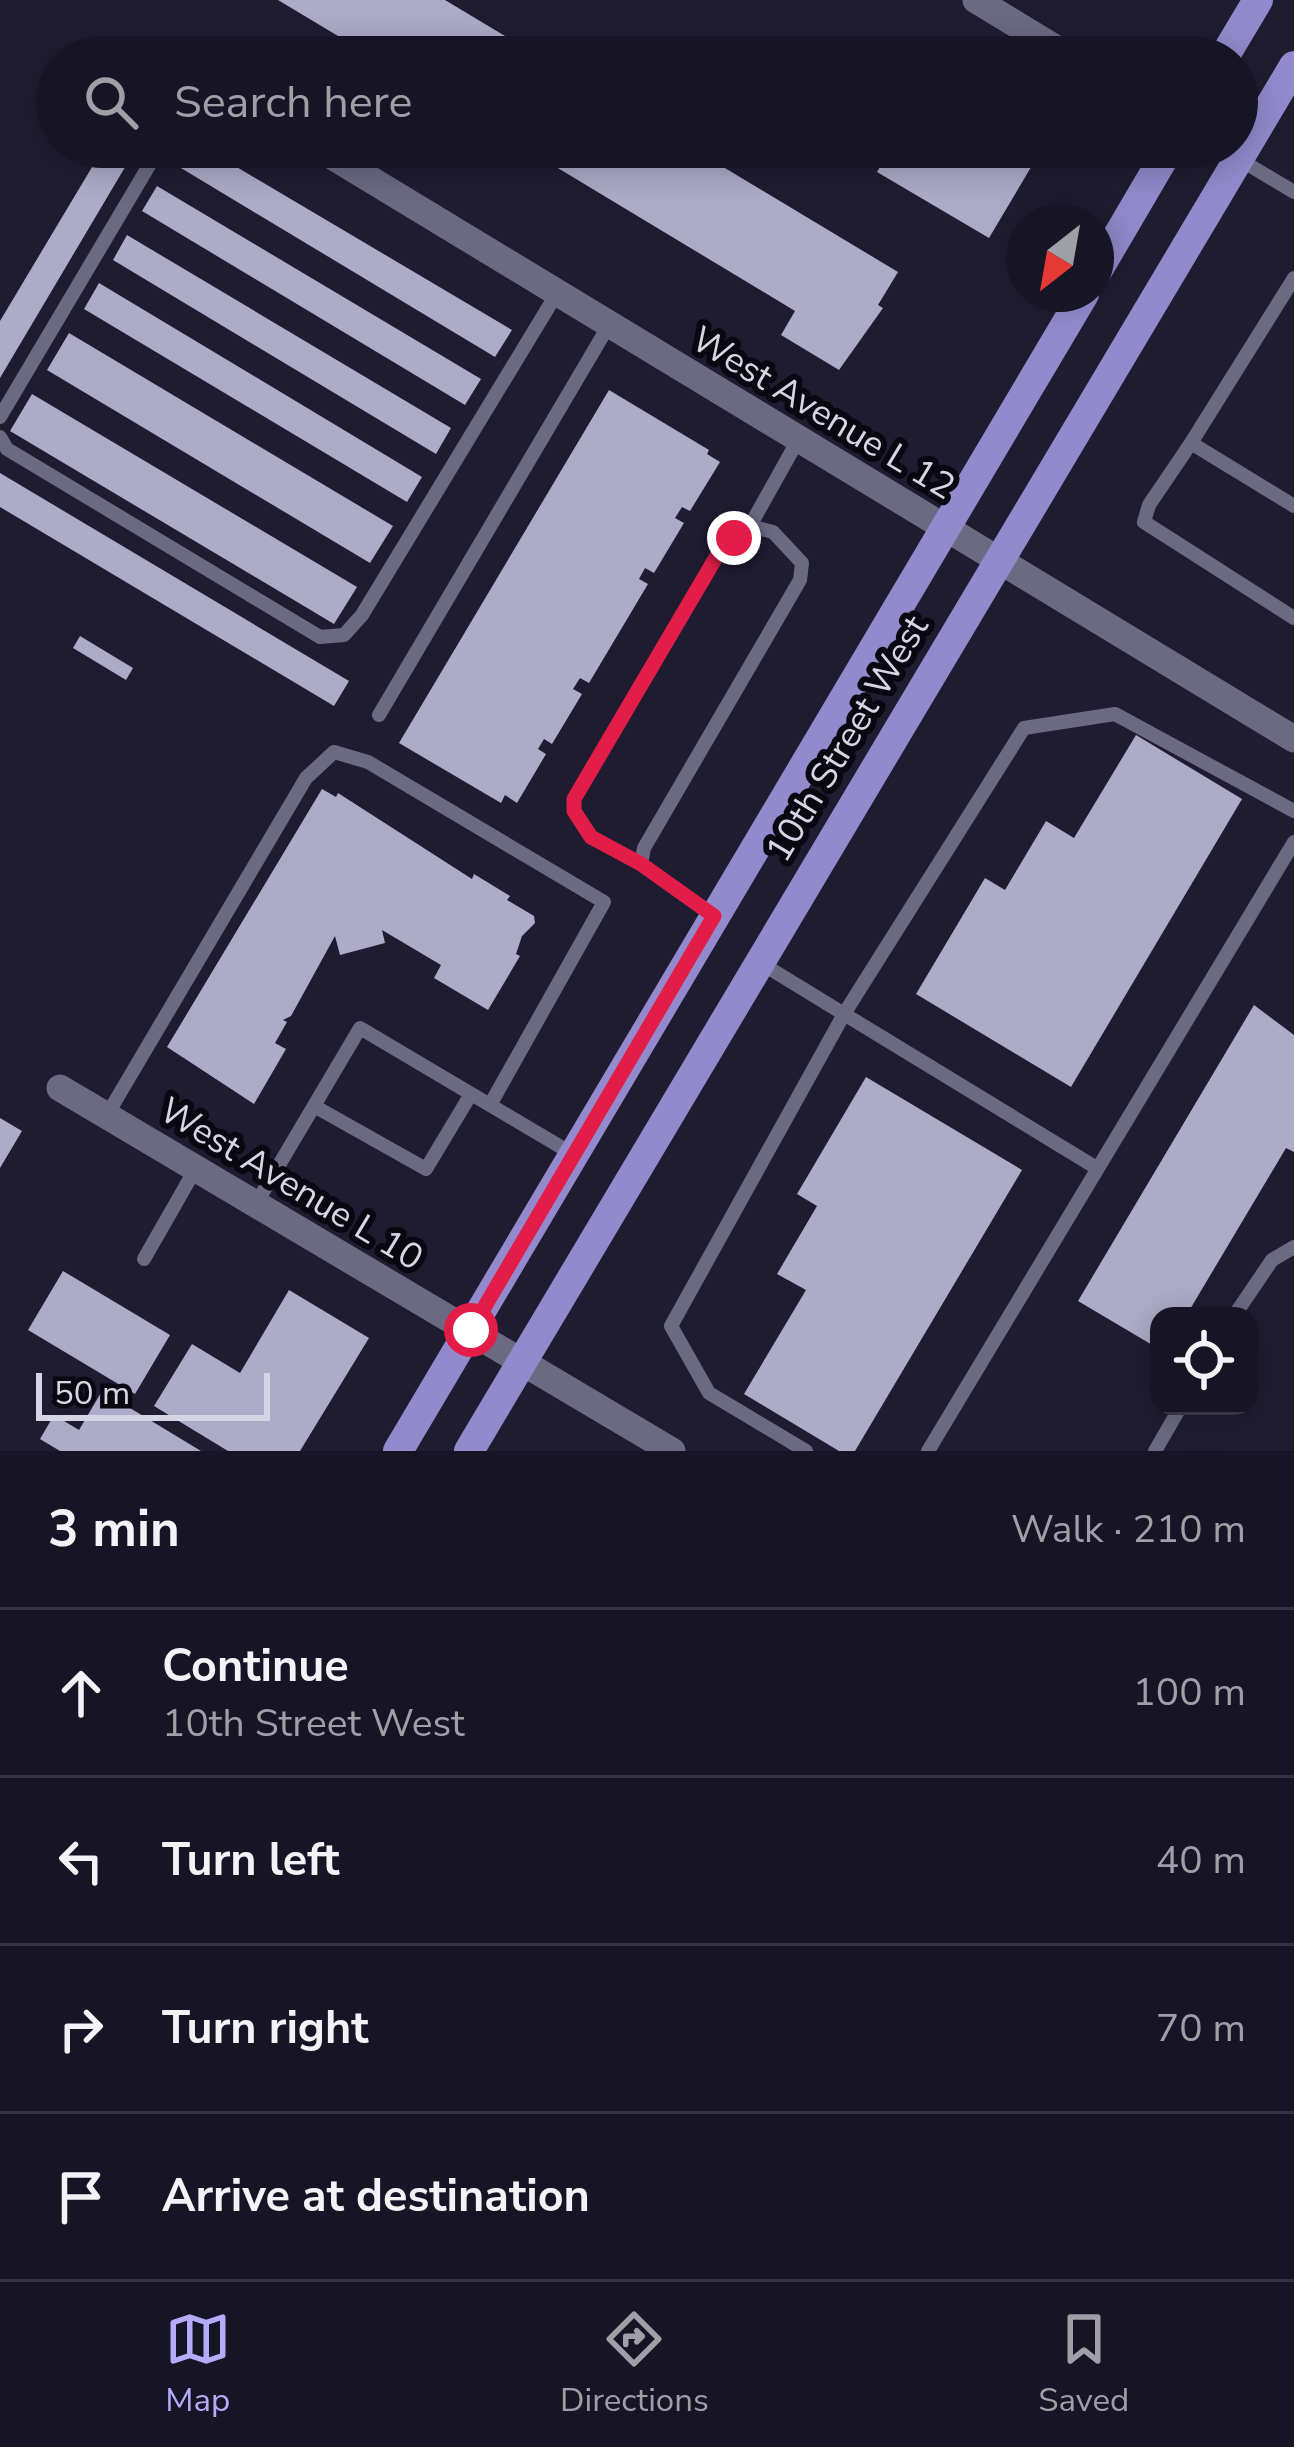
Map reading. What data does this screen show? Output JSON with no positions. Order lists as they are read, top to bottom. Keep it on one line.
{"streets":{"main road":["10th Street West"],"street":["West Avenue L 12","West Avenue L 10"]},"crossings":[["West Avenue L 12","10th Street West"],["10th Street West","West Avenue L 10"]],"scale_bar":"50 m","north":"bottom left","page":{"search":"Search here","scale":"50 m","heading":["3 min","Walk · 210 m"],"list":[["Continue","10th Street West","100 m"],["Turn left","40 m"],["Turn right","70 m"],"Arrive at destination"],"nav":["Map","Directions","Saved"]}}
